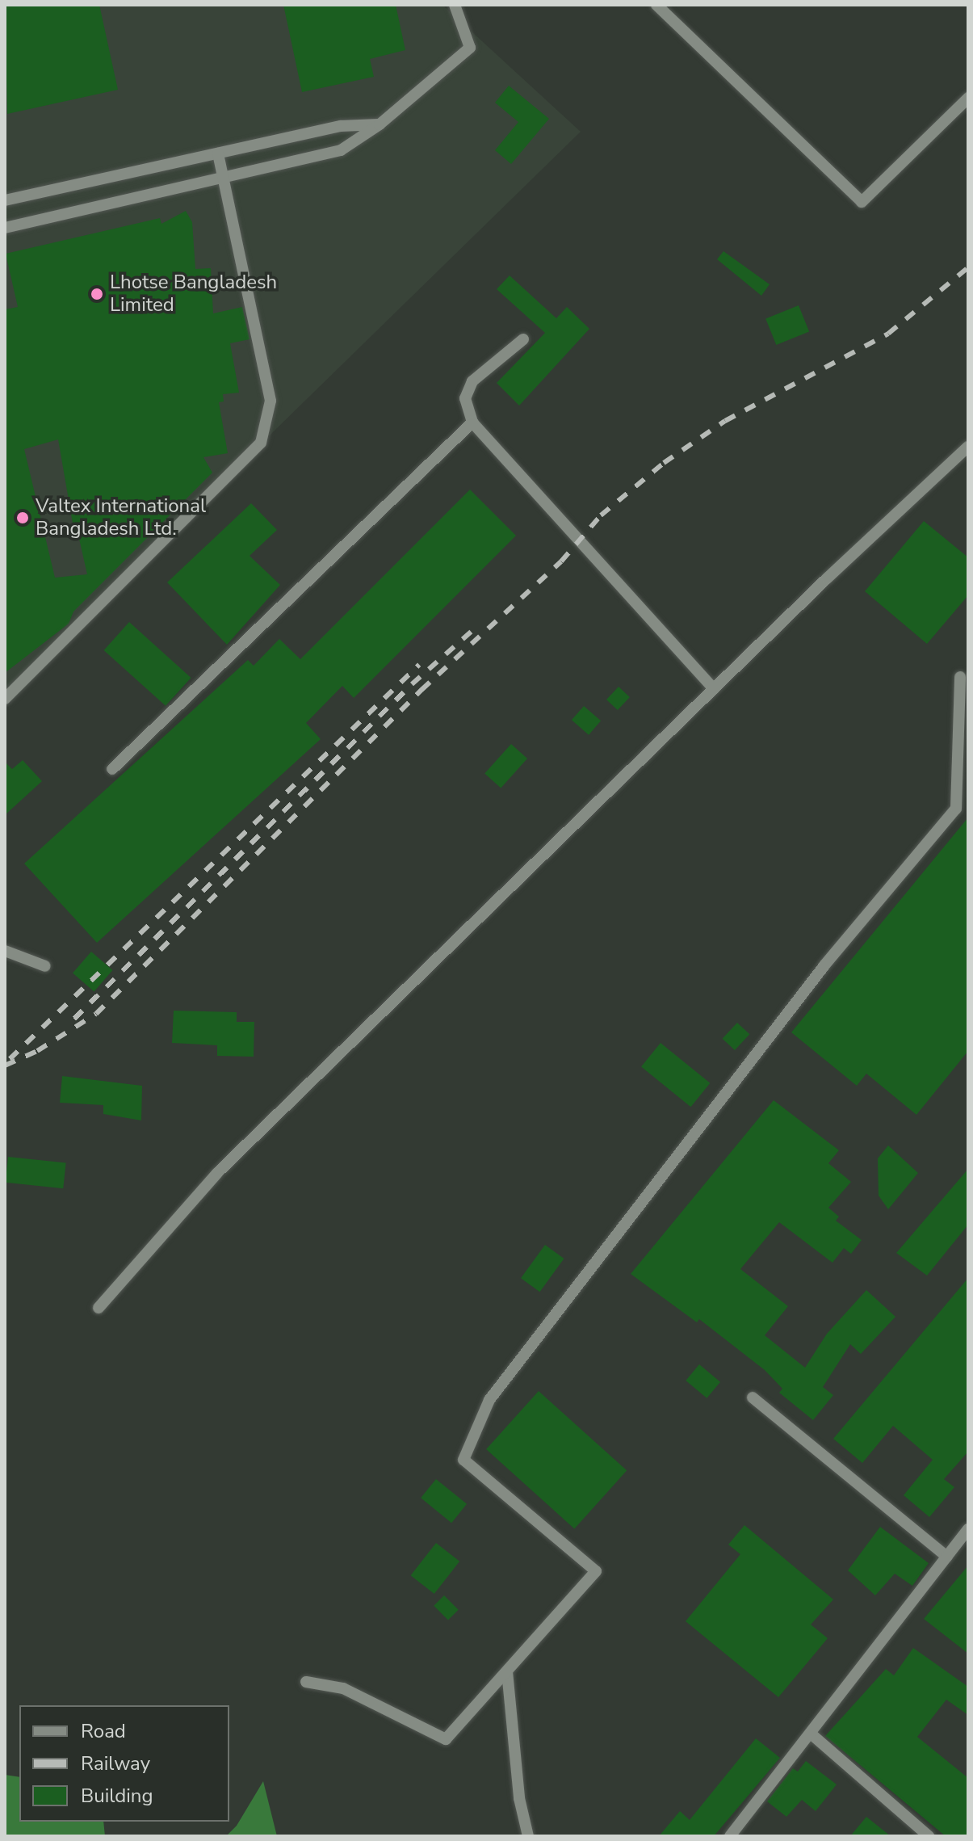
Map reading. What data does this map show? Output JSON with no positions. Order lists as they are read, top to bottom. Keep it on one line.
{"places":["Lhotse Bangladesh Limited","Valtex International Bangladesh Ltd."],"legend":["Road","Railway","Building"]}
